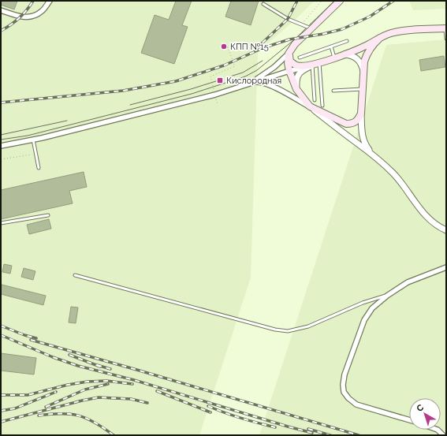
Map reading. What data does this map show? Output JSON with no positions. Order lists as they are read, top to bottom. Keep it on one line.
{"places":{"other":["КПП №15"],"transit":["Кислородная"]},"north":"top left"}
